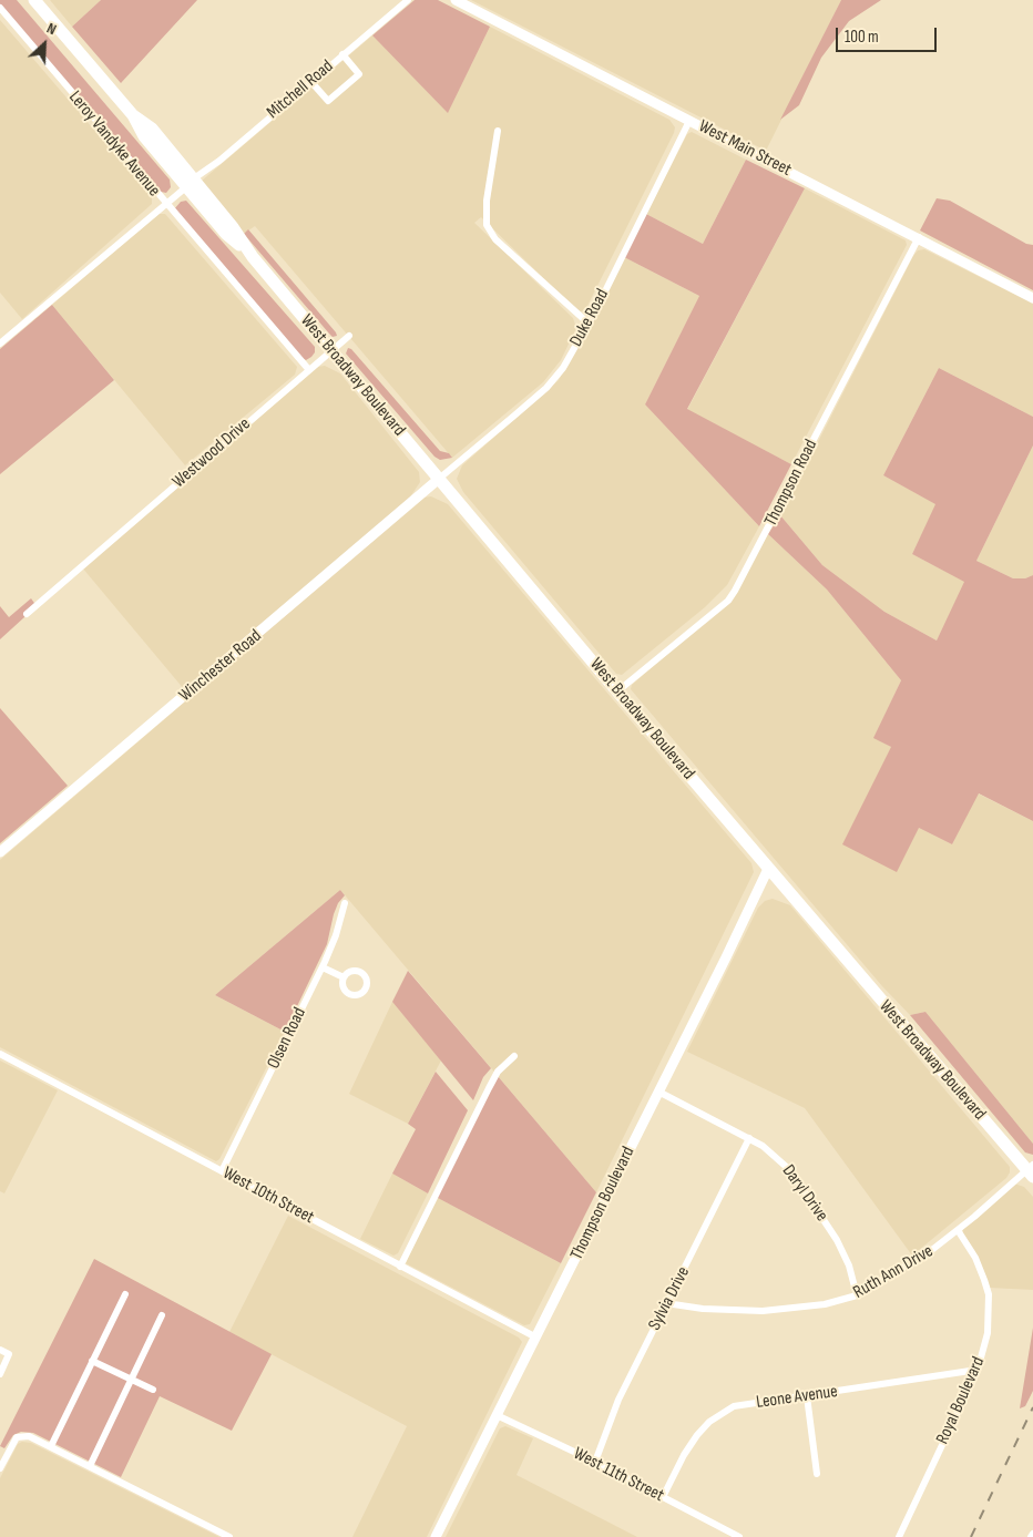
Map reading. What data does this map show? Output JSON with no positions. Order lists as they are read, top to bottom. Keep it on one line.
{"streets":{"highway":["West Broadway Boulevard"],"main road":["West Main Street","Winchester Road","Thompson Boulevard"],"street":["Mitchell Road","Leroy Vandyke Avenue","Duke Road","Westwood Drive","Thompson Road","Olsen Road","Daryl Drive","West 10th Street","Ruth Ann Drive","Sylvia Drive","Leone Avenue","Royal Boulevard","West 11th Street"]},"crossings":[["Mitchell Road","Leroy Vandyke Avenue"],["Mitchell Road","West Broadway Boulevard"],["Leroy Vandyke Avenue","Westwood Drive"],["West Main Street","Duke Road"],["West Main Street","Thompson Road"],["Duke Road","West Broadway Boulevard"],["Duke Road","Winchester Road"],["West Broadway Boulevard","Westwood Drive"],["West Broadway Boulevard","Thompson Road"],["West Broadway Boulevard","Winchester Road"],["West Broadway Boulevard","Thompson Boulevard"],["West Broadway Boulevard","Ruth Ann Drive"],["Olsen Road","West 10th Street"],["Daryl Drive","Thompson Boulevard"],["Daryl Drive","Ruth Ann Drive"],["Daryl Drive","Sylvia Drive"],["West 10th Street","Thompson Boulevard"],["Thompson Boulevard","West 11th Street"],["Ruth Ann Drive","Sylvia Drive"],["Ruth Ann Drive","Royal Boulevard"],["Sylvia Drive","West 11th Street"],["Leone Avenue","Royal Boulevard"],["Leone Avenue","West 11th Street"]],"scale_bar":"100 m","north":"top right"}
